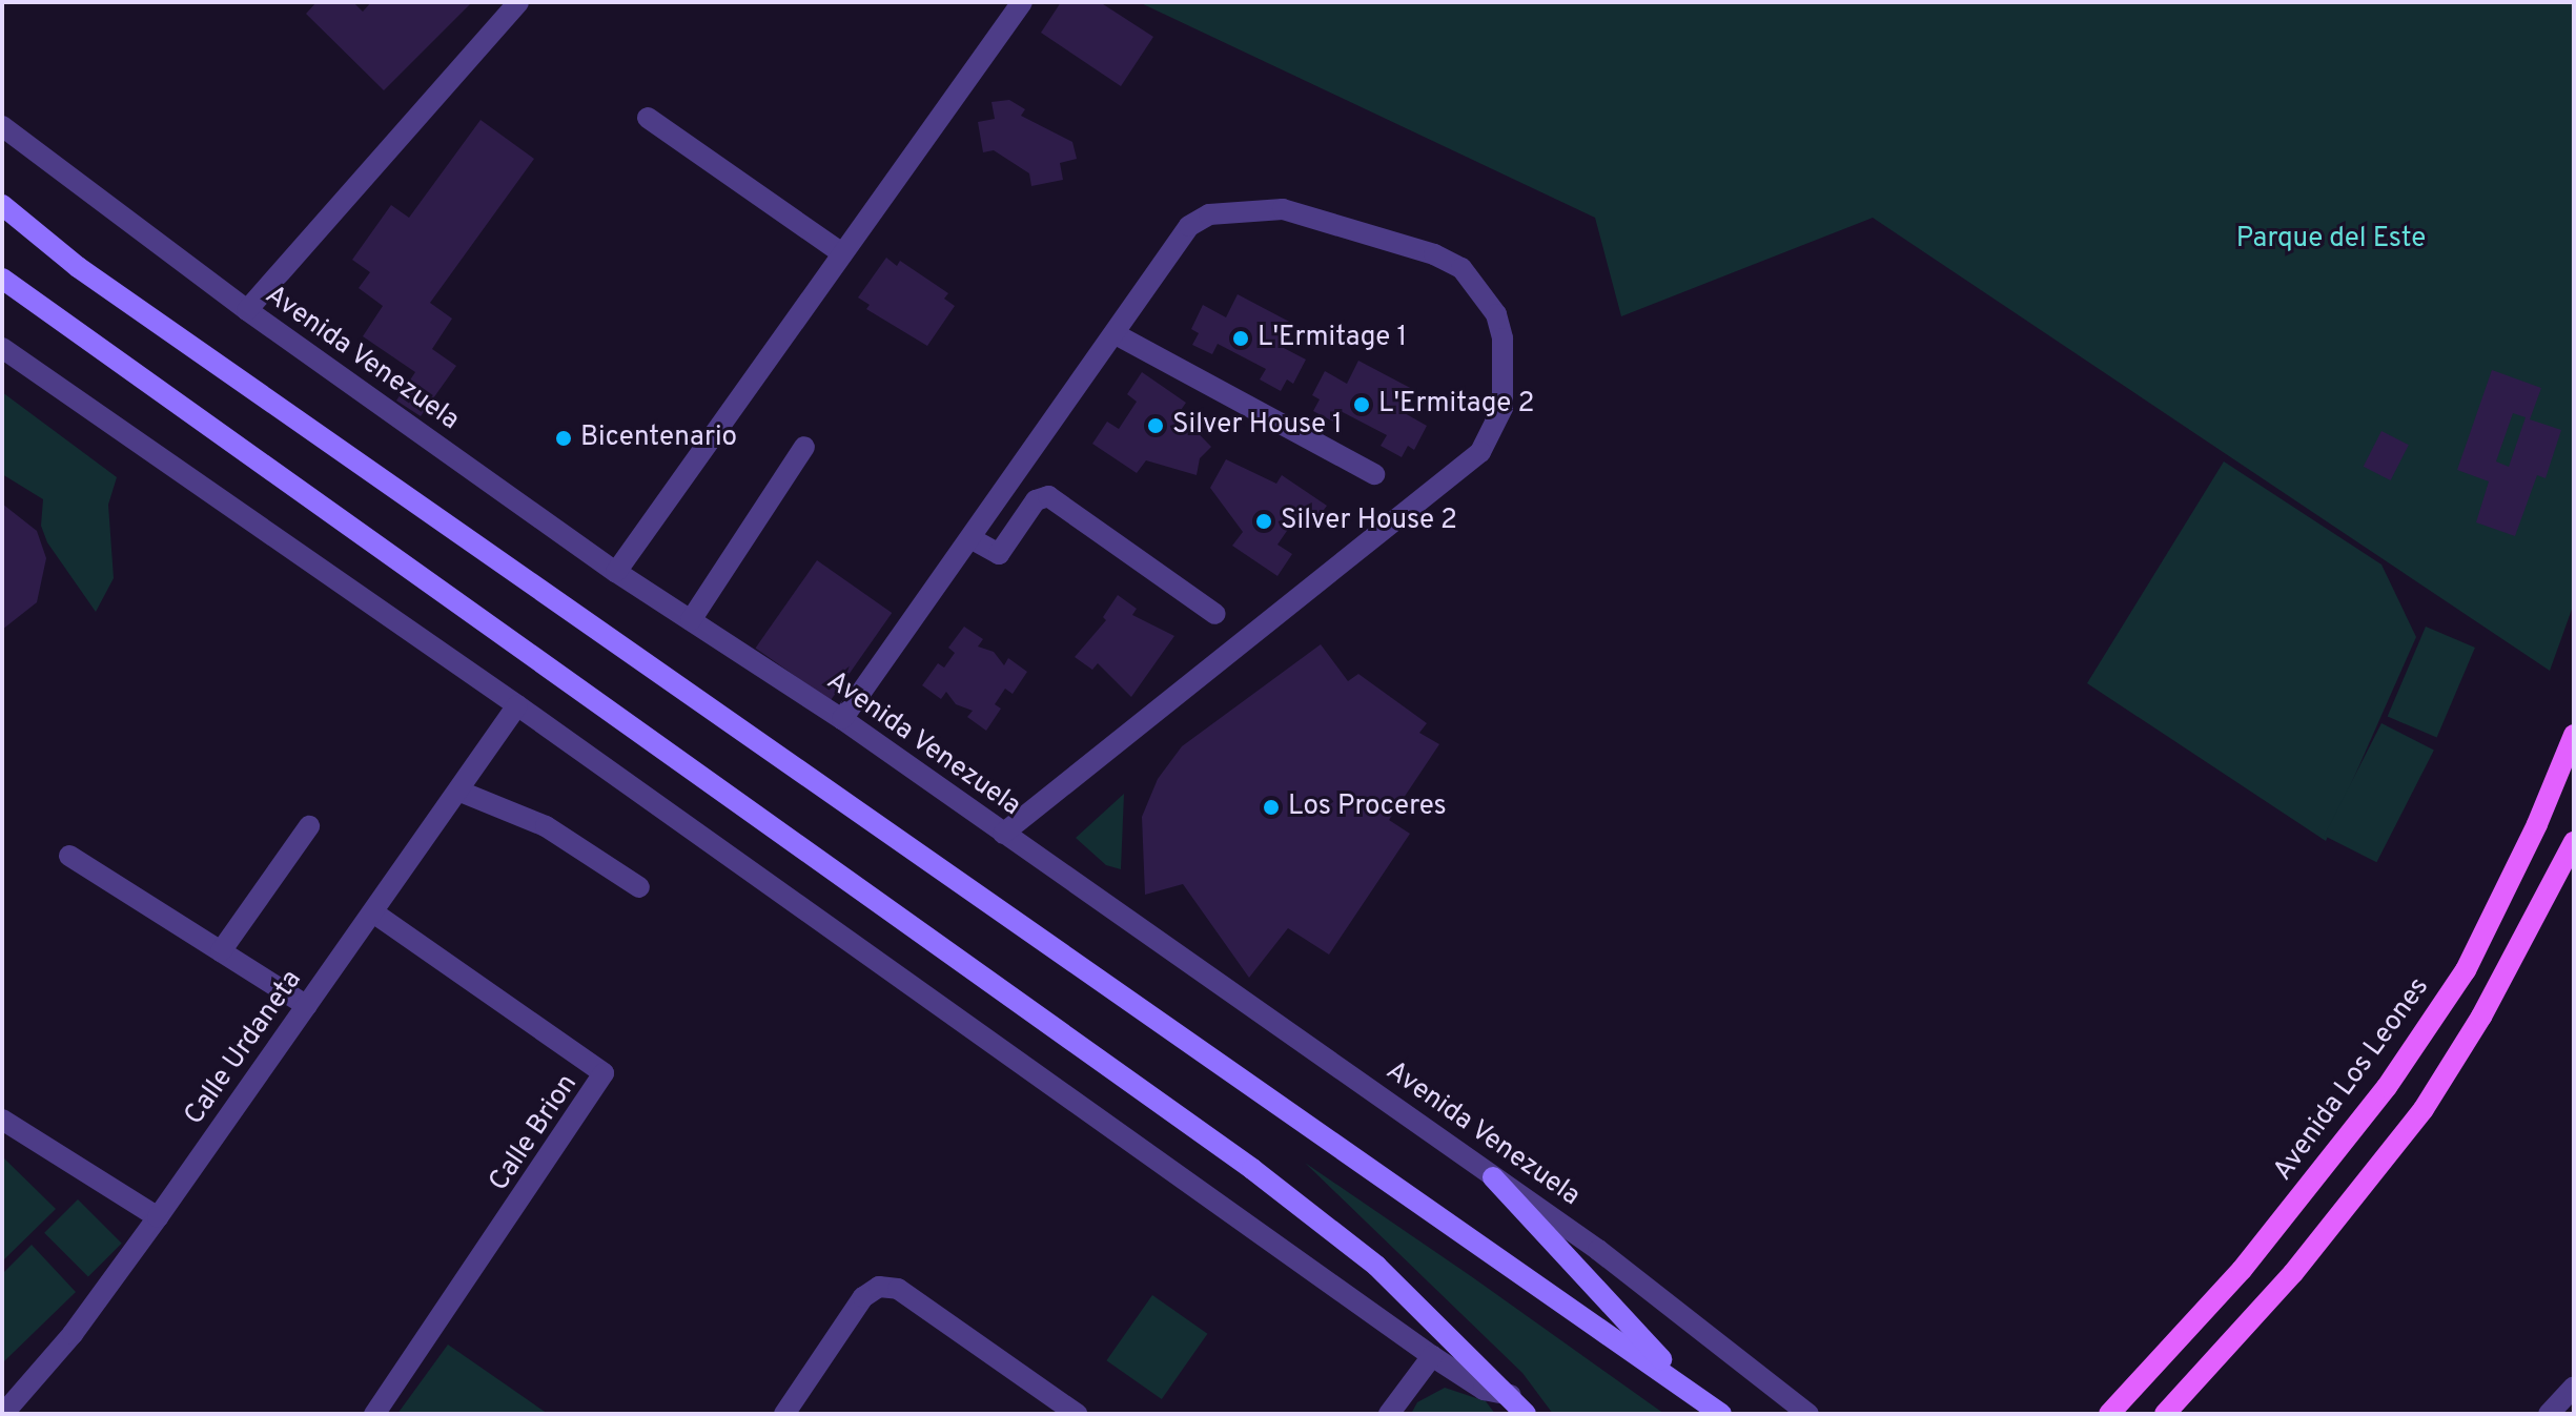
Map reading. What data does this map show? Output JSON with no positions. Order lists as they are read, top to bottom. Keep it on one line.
{"streets":{"main road":["Avenida Los Leones"],"street":["Avenida Venezuela","Calle Urdaneta","Calle Brion"]},"crossings":[["Calle Urdaneta","Calle Brion"]],"parks":["Parque del Este"],"places":["L'Ermitage 1","L'Ermitage 2","Silver House 1","Bicentenario","Silver House 2","Los Proceres"]}
